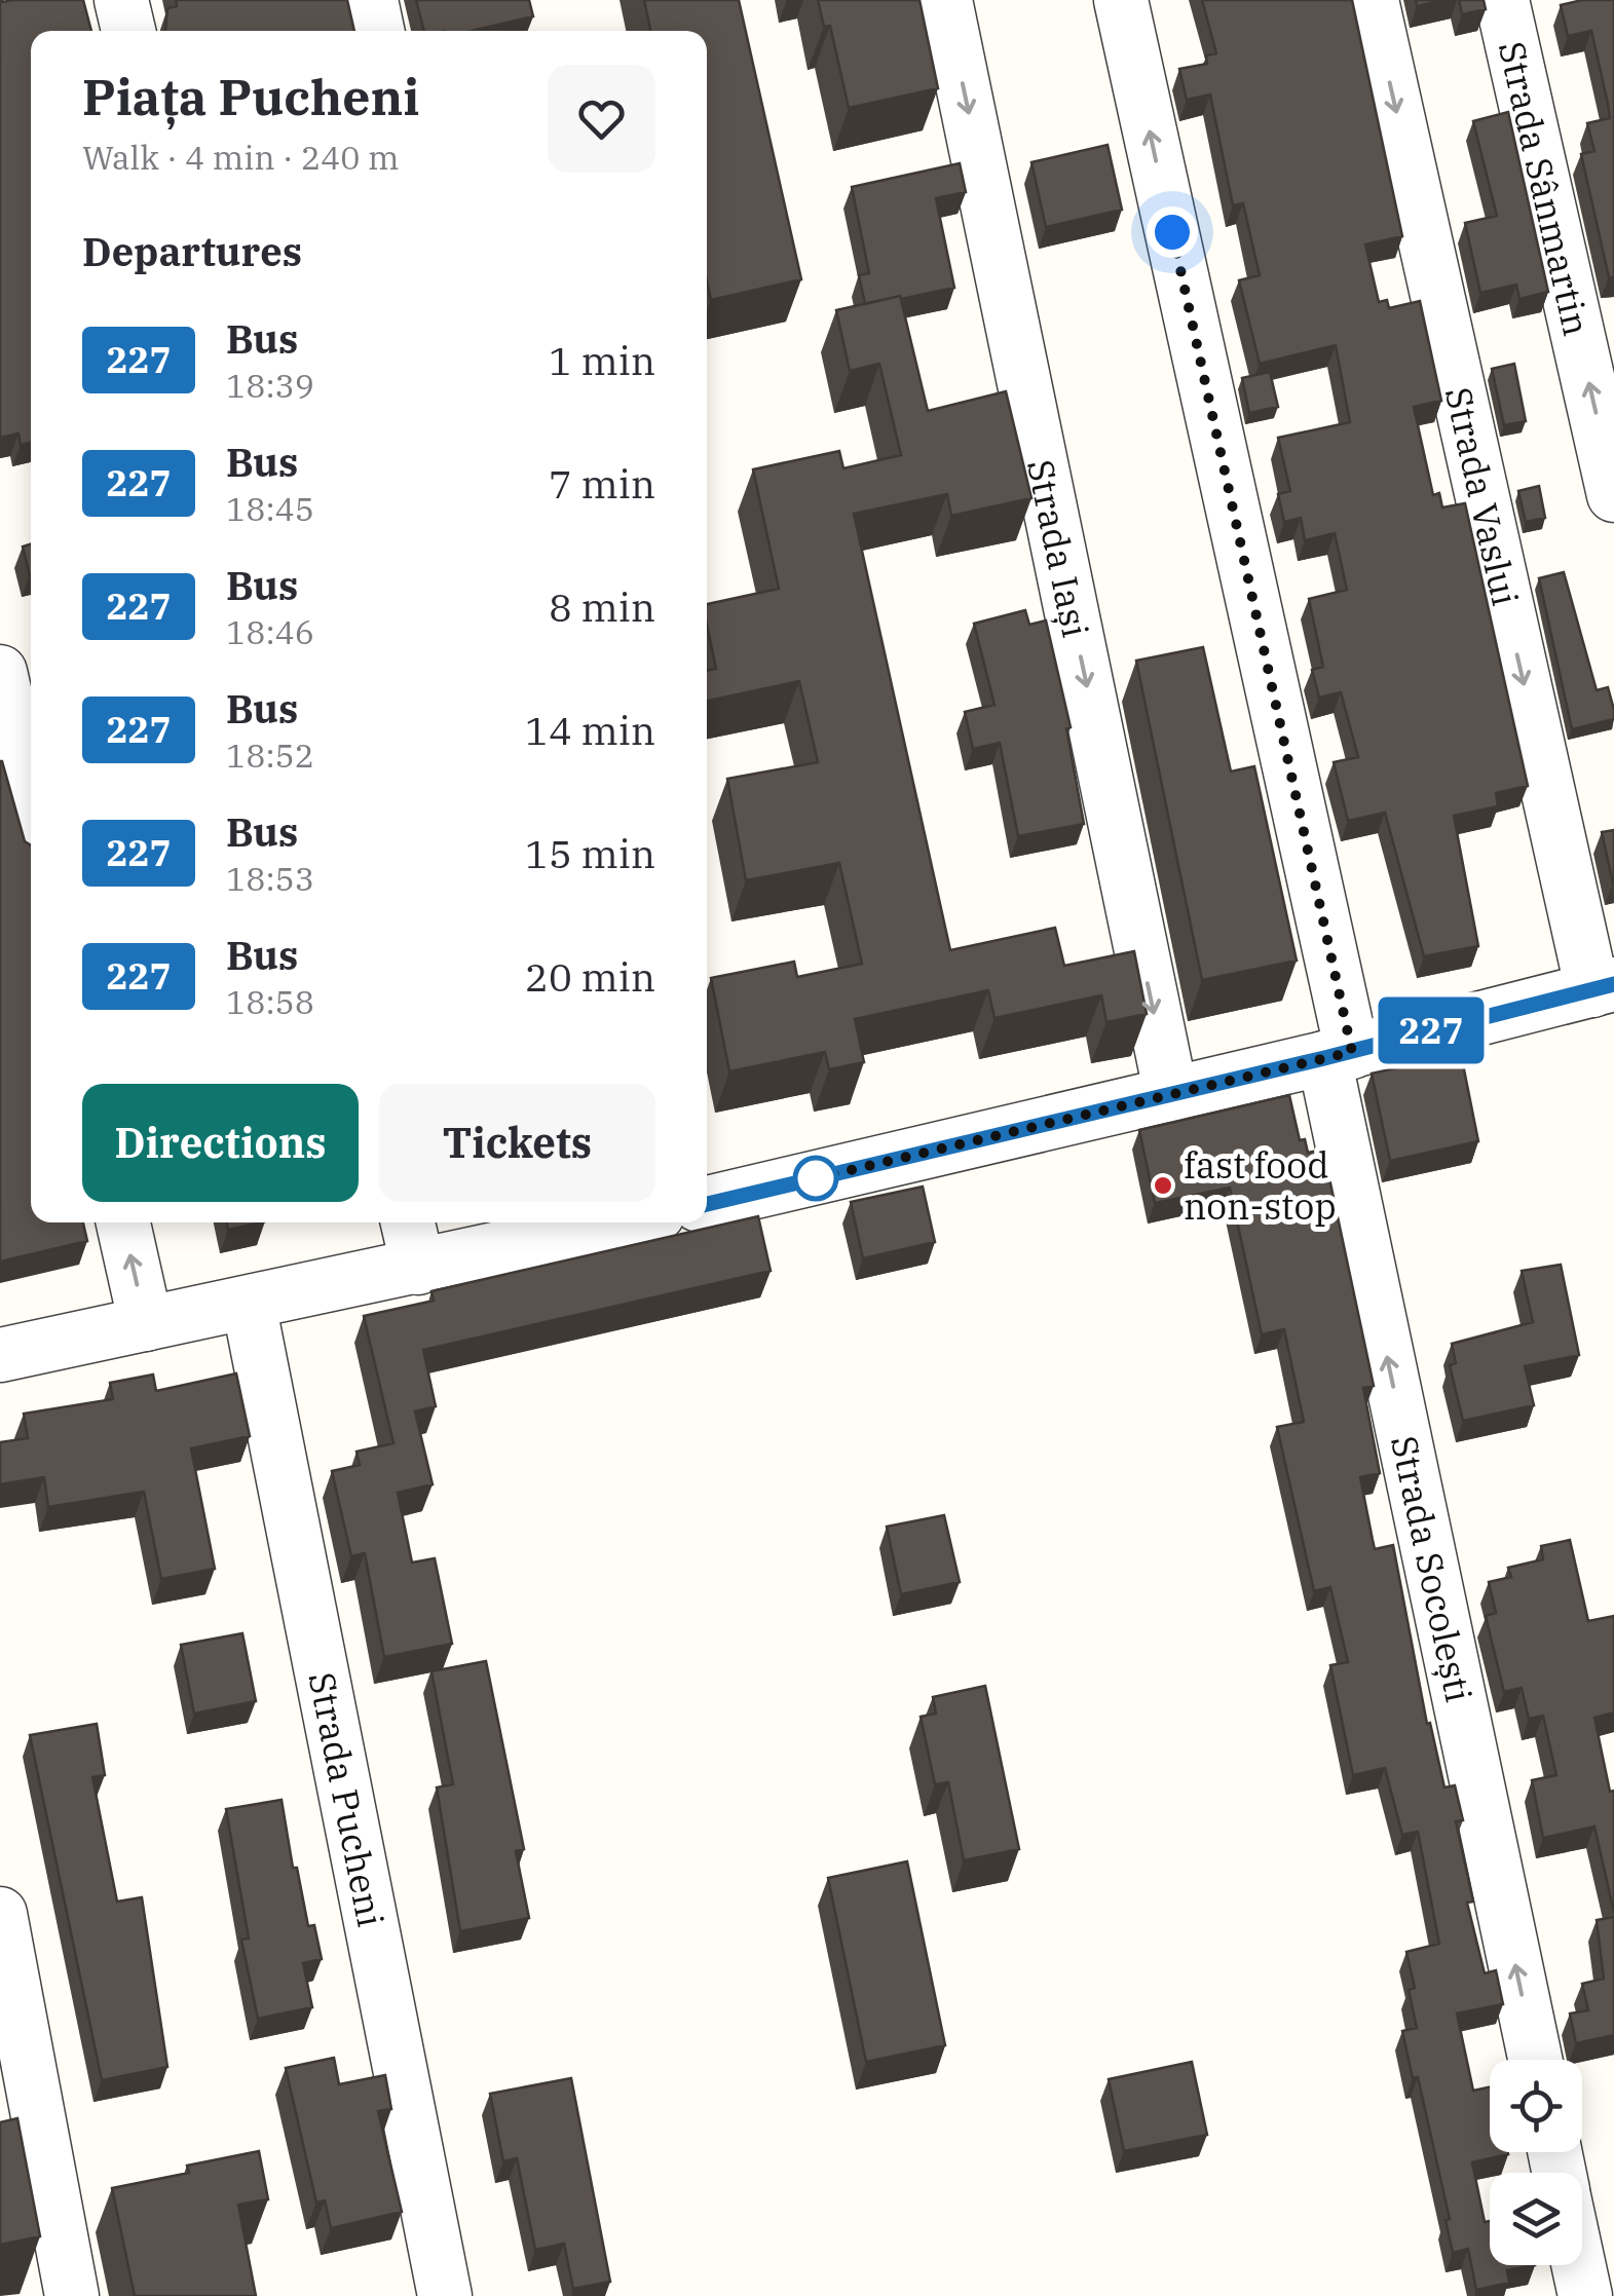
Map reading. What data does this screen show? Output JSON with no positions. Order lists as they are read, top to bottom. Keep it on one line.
{"streets":{"street":["Strada Sânmartin","Strada Vaslui","Strada Iași","Strada Socolești","Strada Pucheni"]},"one_way":["Strada Sânmartin","Strada Vaslui","Strada Iași","Strada Socolești"],"places":["fast food non-stop"],"lines":["bus line 227"],"page":{"on_map":"227","heading":[["Piața Pucheni","Walk · 4 min · 240 m"],"Departures"],"list":[{"mark":"227","name":"Bus","note":"18:39","value":"1 min"},{"mark":"227","name":"Bus","note":"18:45","value":"7 min"},{"mark":"227","name":"Bus","note":"18:46","value":"8 min"},{"mark":"227","name":"Bus","note":"18:52","value":"14 min"},{"mark":"227","name":"Bus","note":"18:53","value":"15 min"},{"mark":"227","name":"Bus","note":"18:58","value":"20 min"}],"buttons":["Directions","Tickets"]}}
